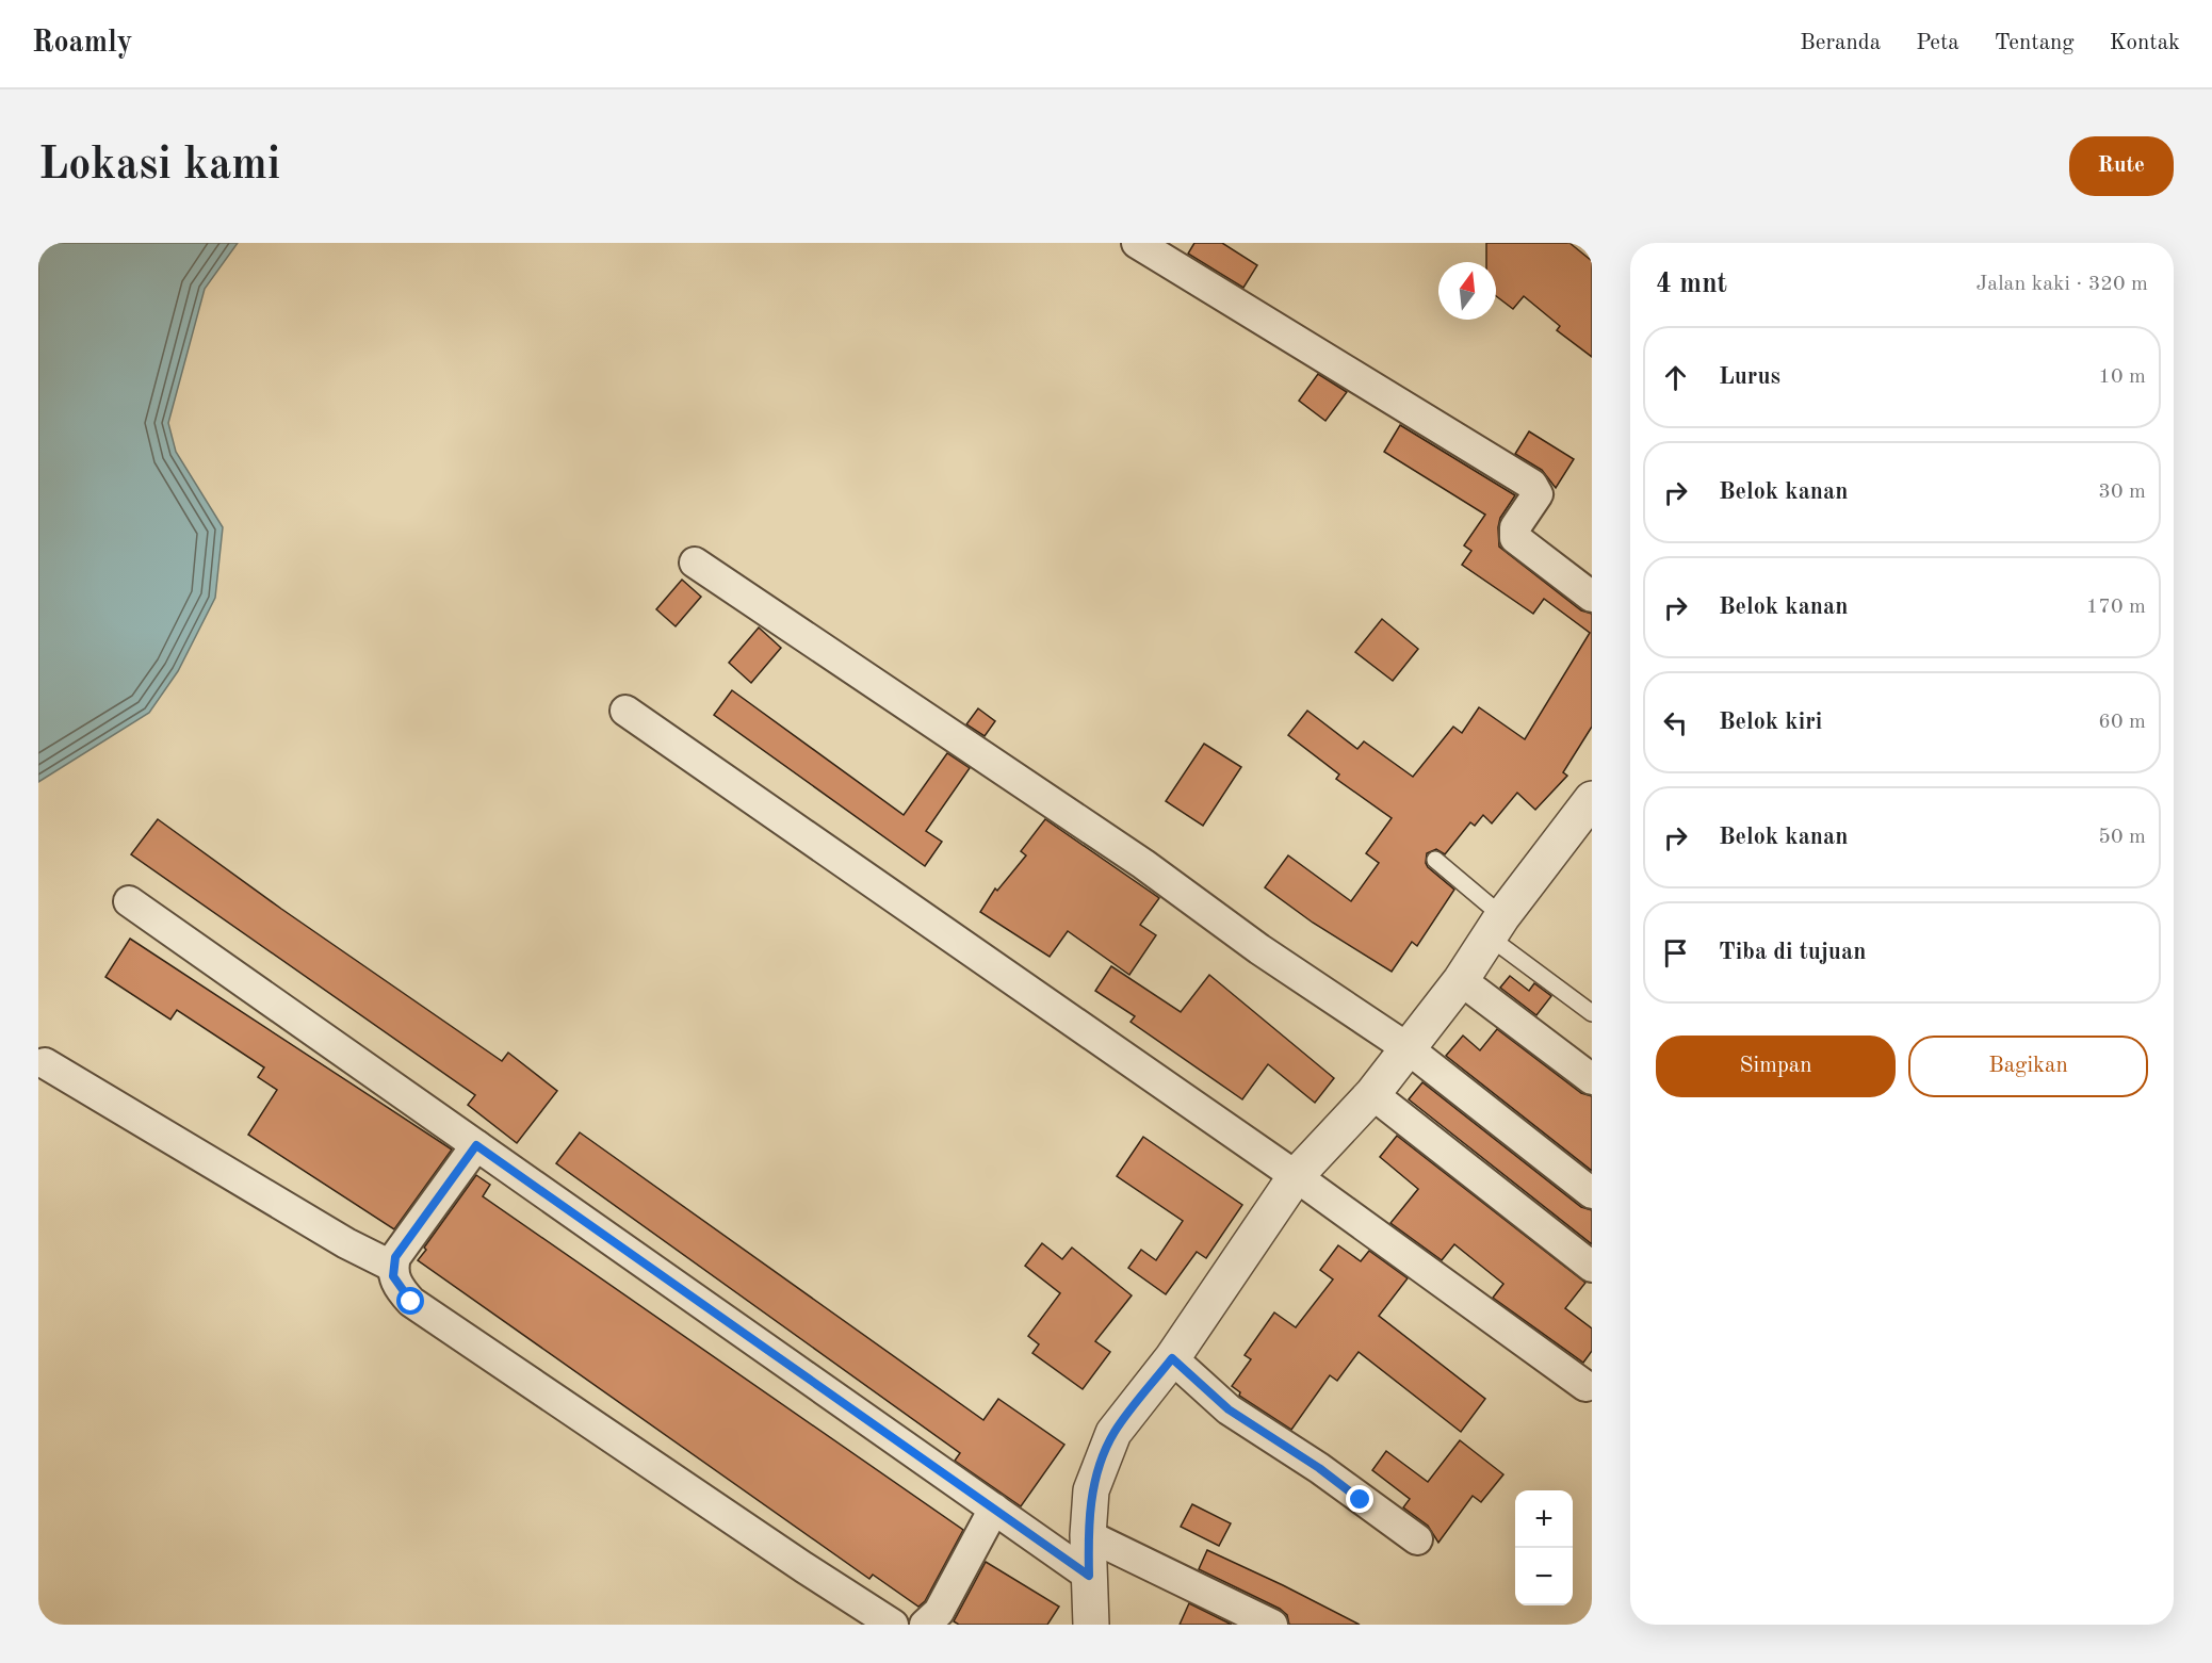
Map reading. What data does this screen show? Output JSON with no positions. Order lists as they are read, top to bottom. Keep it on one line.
{"north":"top","page":{"header":"Roamly","nav":["Beranda","Peta","Tentang","Kontak"],"buttons":["Rute",["Simpan","Bagikan"]],"title":"Lokasi kami","heading":["4 mnt","Jalan kaki · 320 m"],"list":[["Lurus","10 m"],["Belok kanan","30 m"],["Belok kanan","170 m"],["Belok kiri","60 m"],["Belok kanan","50 m"],"Tiba di tujuan"],"map_buttons":["+","−"]}}
